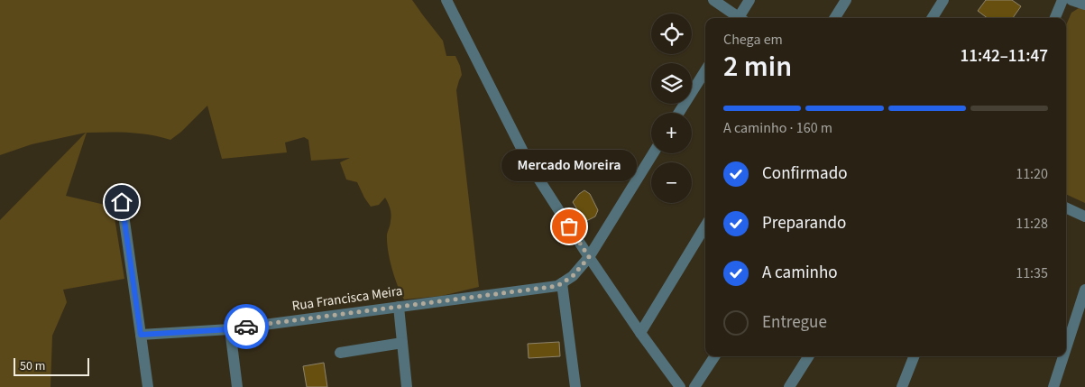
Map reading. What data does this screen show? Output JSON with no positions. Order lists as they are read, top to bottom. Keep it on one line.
{"streets":{"street":["Rua Francisca Meira"]},"places":["Mercado Moreira"],"scale_bar":"50 m","page":{"map_buttons":["+","−"],"heading":["2 min","Chega em","11:42–11:47"],"bar":"A caminho · 160 m","list":[["Confirmado","11:20"],["Preparando","11:28"],["A caminho","11:35"],"Entregue"],"bubble":"Mercado Moreira","scale":"50 m"}}
